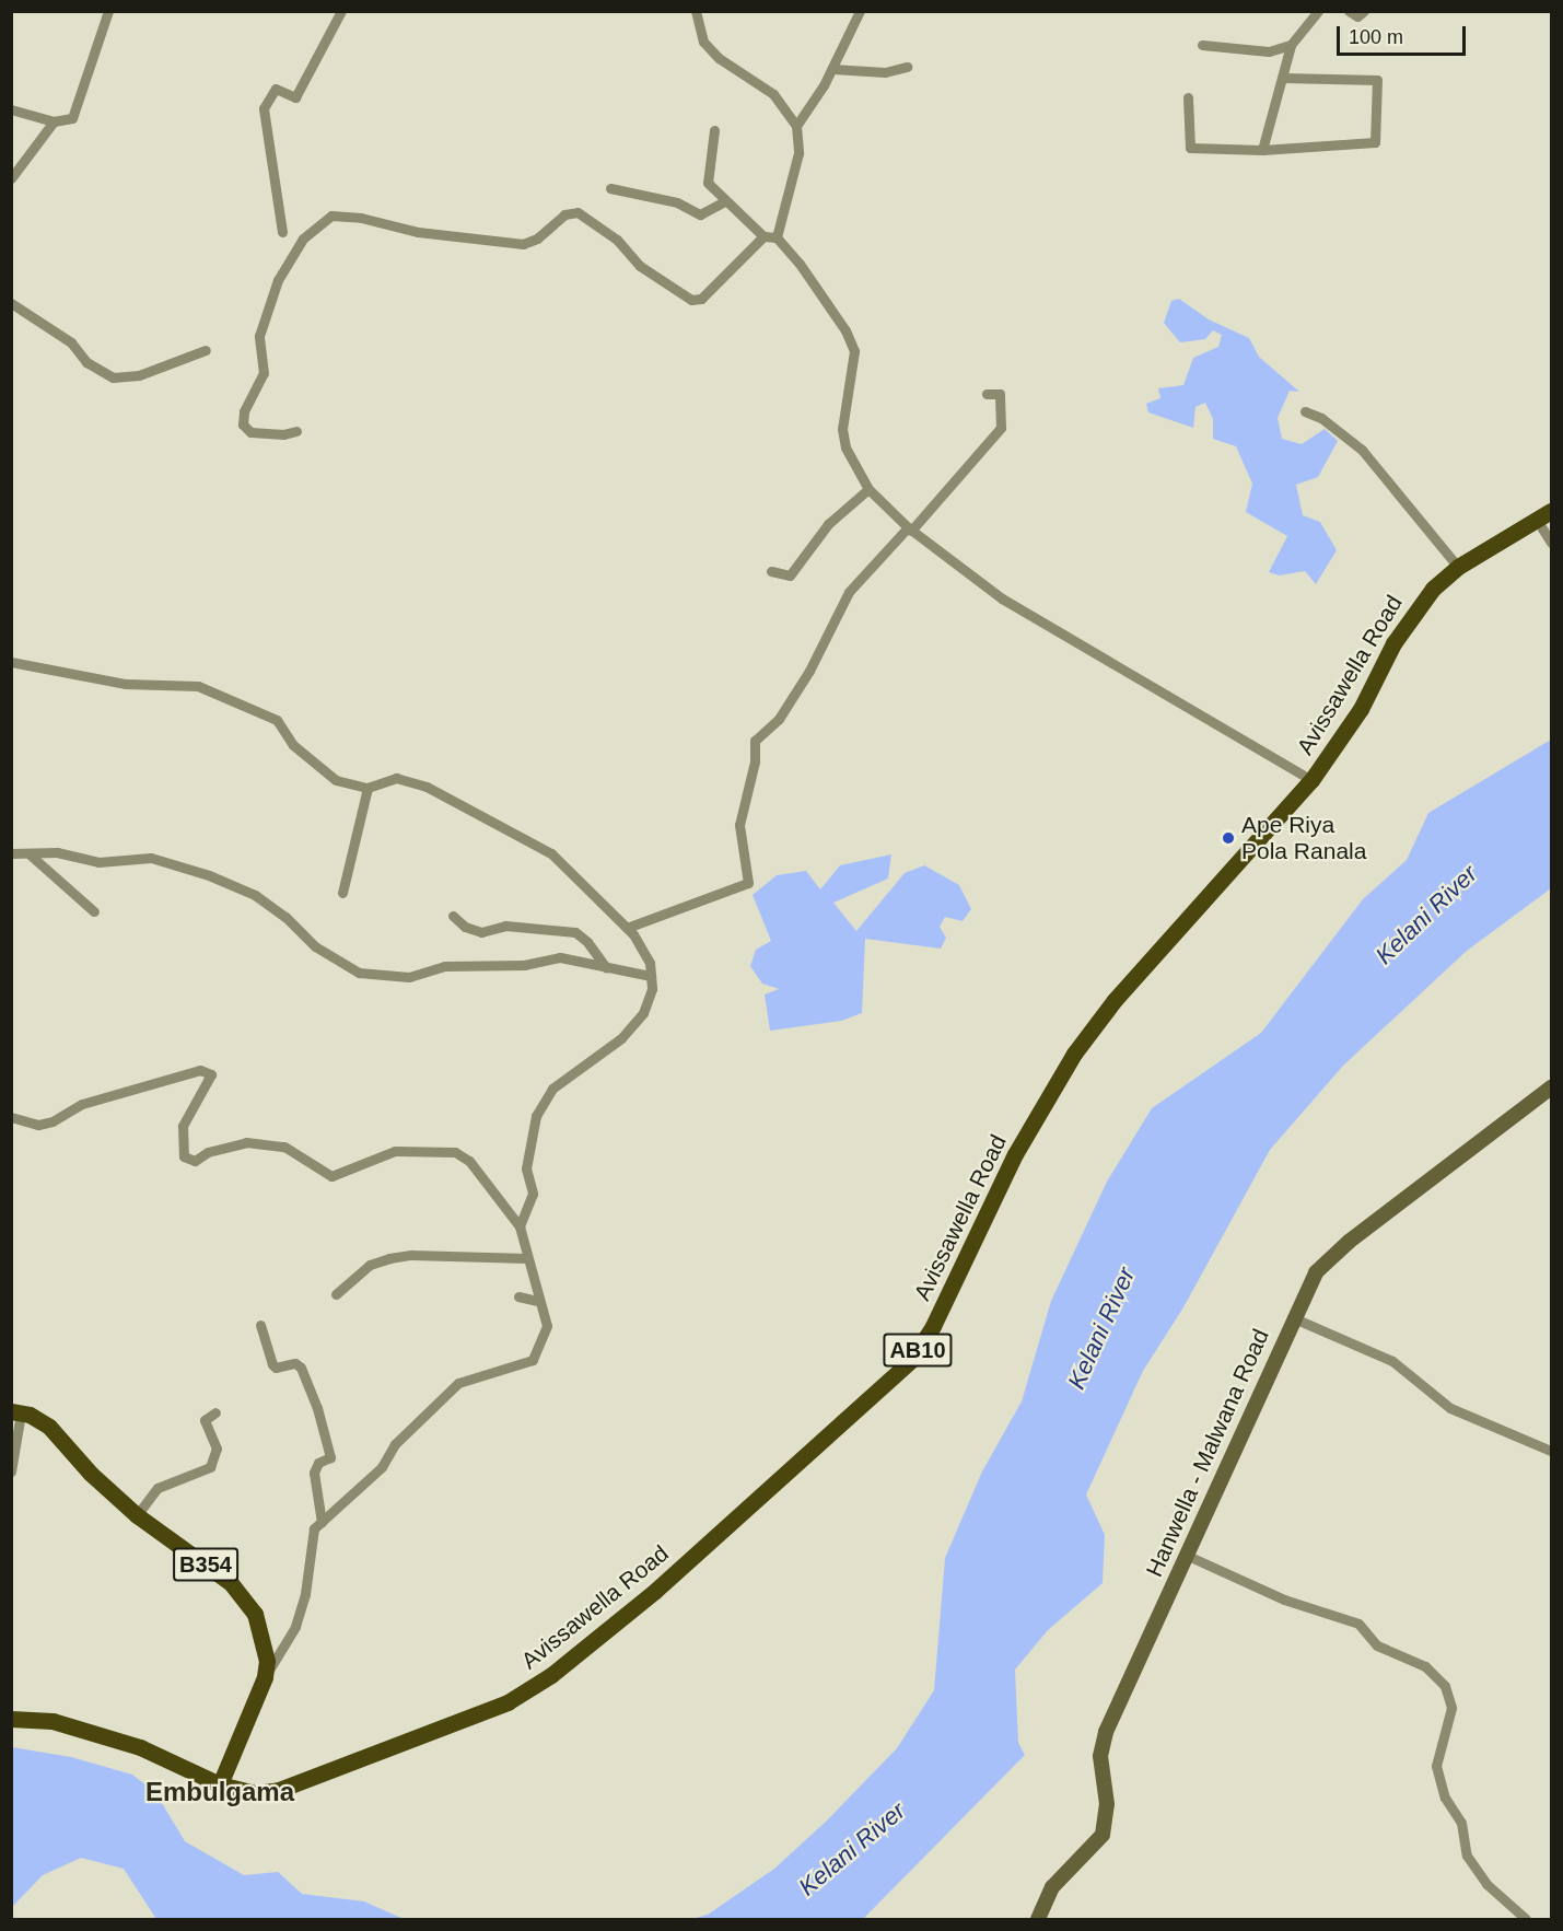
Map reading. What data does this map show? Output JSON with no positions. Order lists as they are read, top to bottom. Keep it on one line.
{"streets":{"main road":["Avissawella Road","AB10","B354"],"street":["Hanwella - Malwana Road"]},"crossings":[["Avissawella Road","B354"]],"districts":["Embulgama"],"water":["Kelani River"],"places":["Ape Riya Pola Ranala"],"scale_bar":"100 m"}
